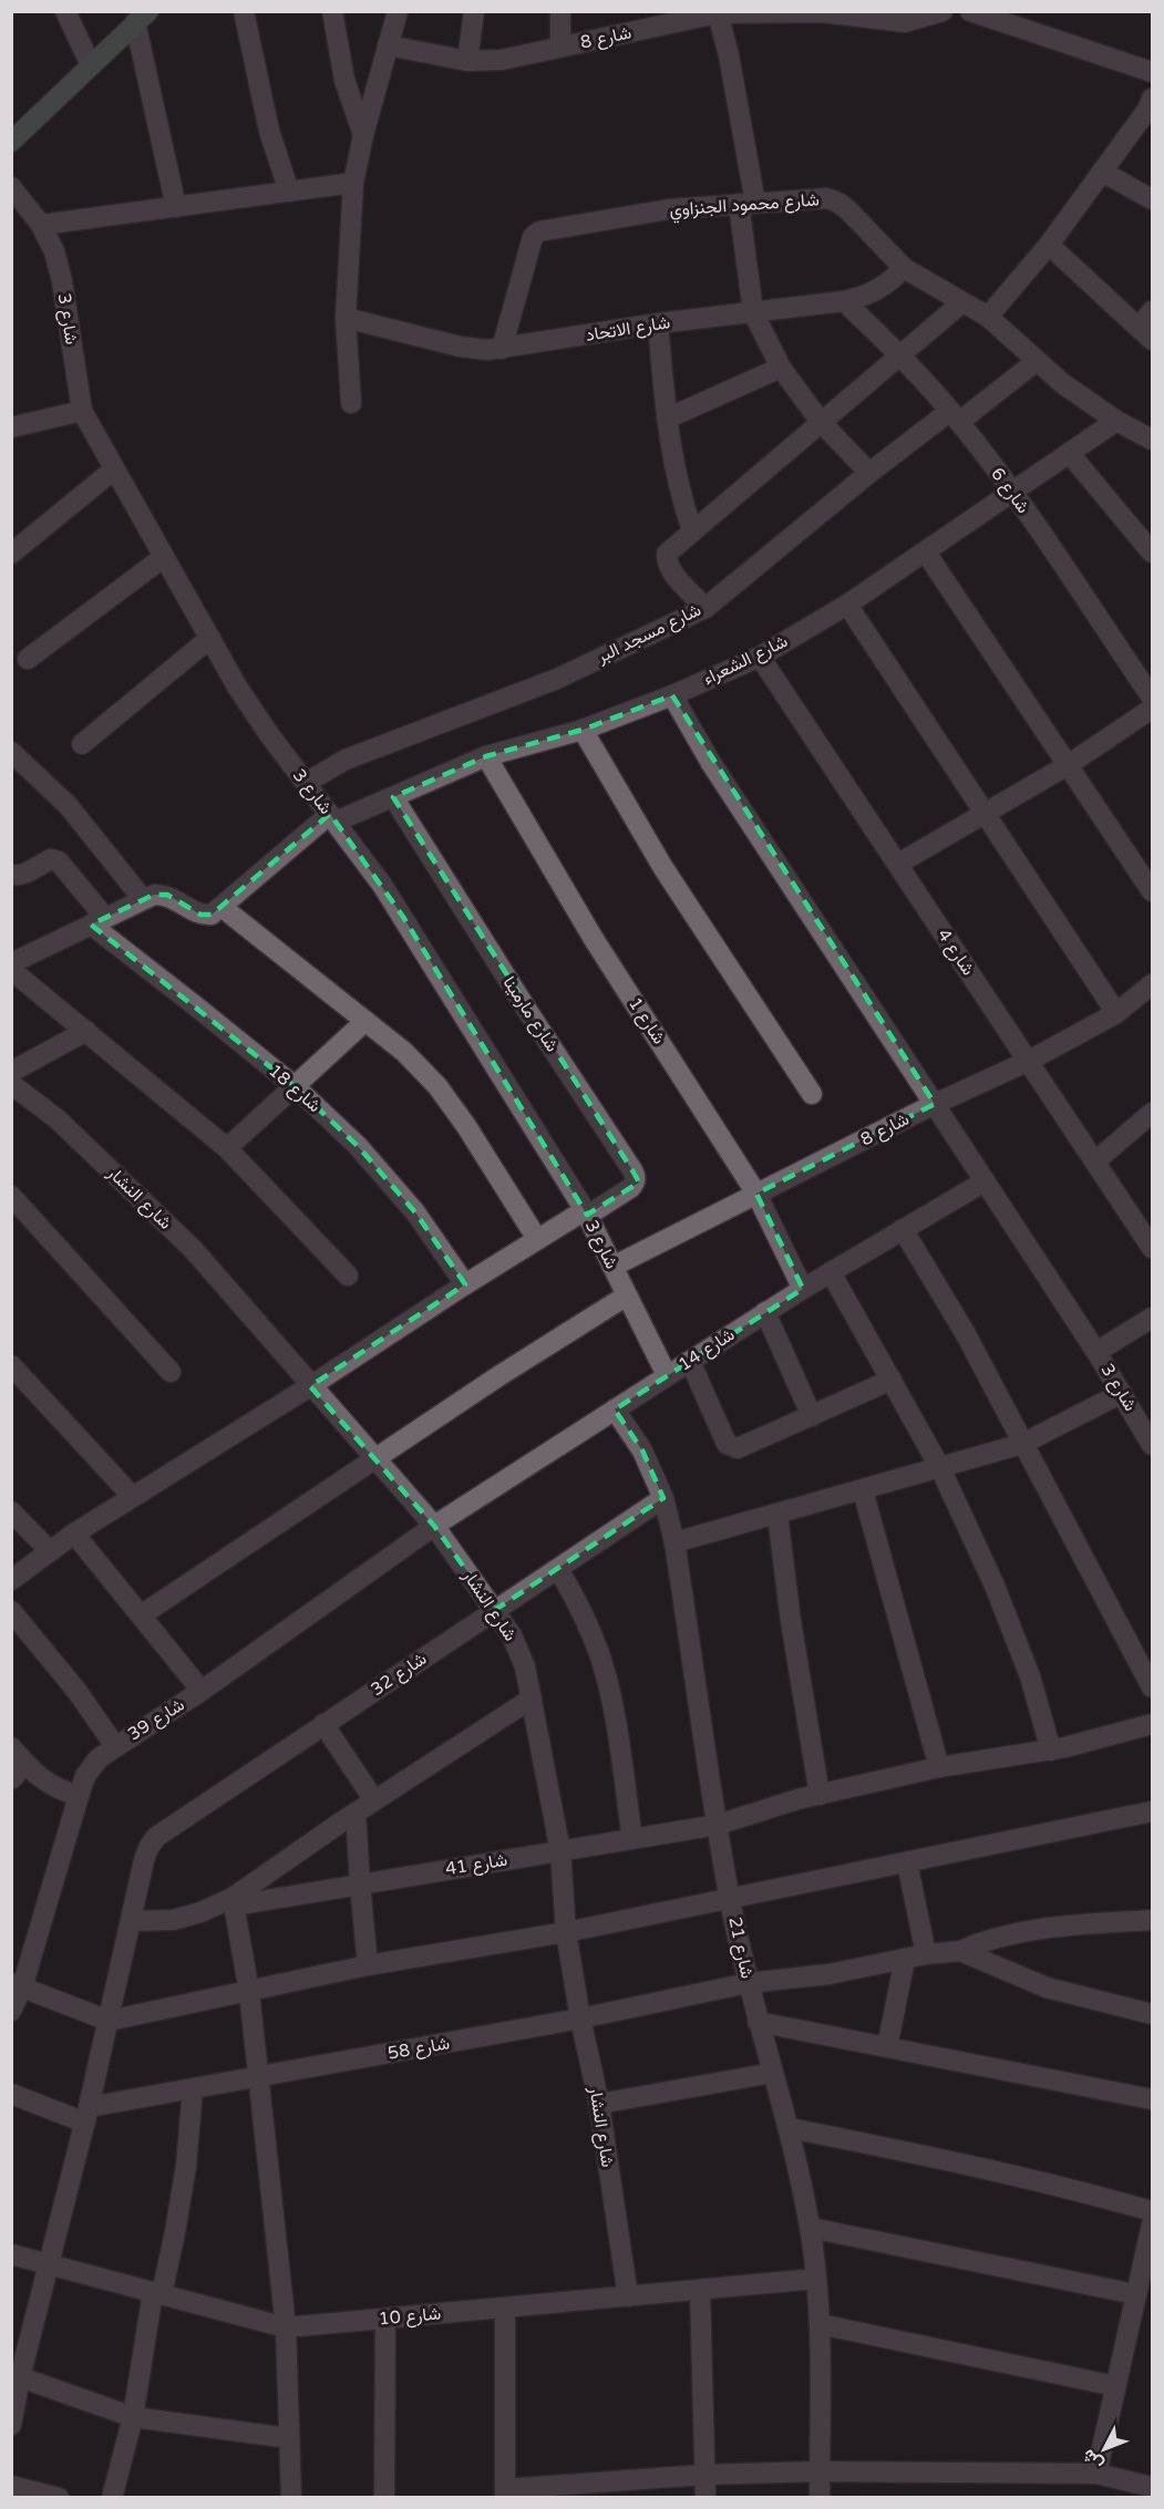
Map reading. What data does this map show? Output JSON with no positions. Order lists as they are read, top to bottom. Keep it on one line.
{"streets":{"street":["شارع 8","شارع محمود الجنزاوي","شارع 3","شارع الاتحاد","شارع 6","شارع مسجد البر","شارع الشعراء","شارع 4","شارع مارمينا","شارع 1","شارع 18","شارع النشار","شارع 14","شارع 32","شارع 39","شارع 41","شارع 21","شارع 58","شارع 10"]},"crossings":[["شارع 8","شارع 3"],["شارع 8","شارع 4"],["شارع 8","شارع 1"],["شارع محمود الجنزاوي","شارع الاتحاد"],["شارع محمود الجنزاوي","شارع مسجد البر"],["شارع محمود الجنزاوي","شارع الشعراء"],["شارع 3","شارع مسجد البر"],["شارع 3","شارع الشعراء"],["شارع 3","شارع مارمينا"],["شارع 3","شارع 14"],["شارع الاتحاد","شارع 6"],["شارع 6","شارع مسجد البر"],["شارع 6","شارع الشعراء"],["شارع الشعراء","شارع 4"],["شارع الشعراء","شارع مارمينا"],["شارع الشعراء","شارع 1"],["شارع مارمينا","شارع 18"],["شارع مارمينا","شارع النشار"],["شارع 1","شارع 14"],["شارع النشار","شارع 14"],["شارع النشار","شارع 32"],["شارع النشار","شارع 39"],["شارع النشار","شارع 41"],["شارع النشار","شارع 58"],["شارع النشار","شارع 10"],["شارع 14","شارع 39"],["شارع 14","شارع 21"],["شارع 32","شارع 21"],["شارع 41","شارع 21"],["شارع 21","شارع 58"],["شارع 21","شارع 10"]],"north":"bottom left"}
